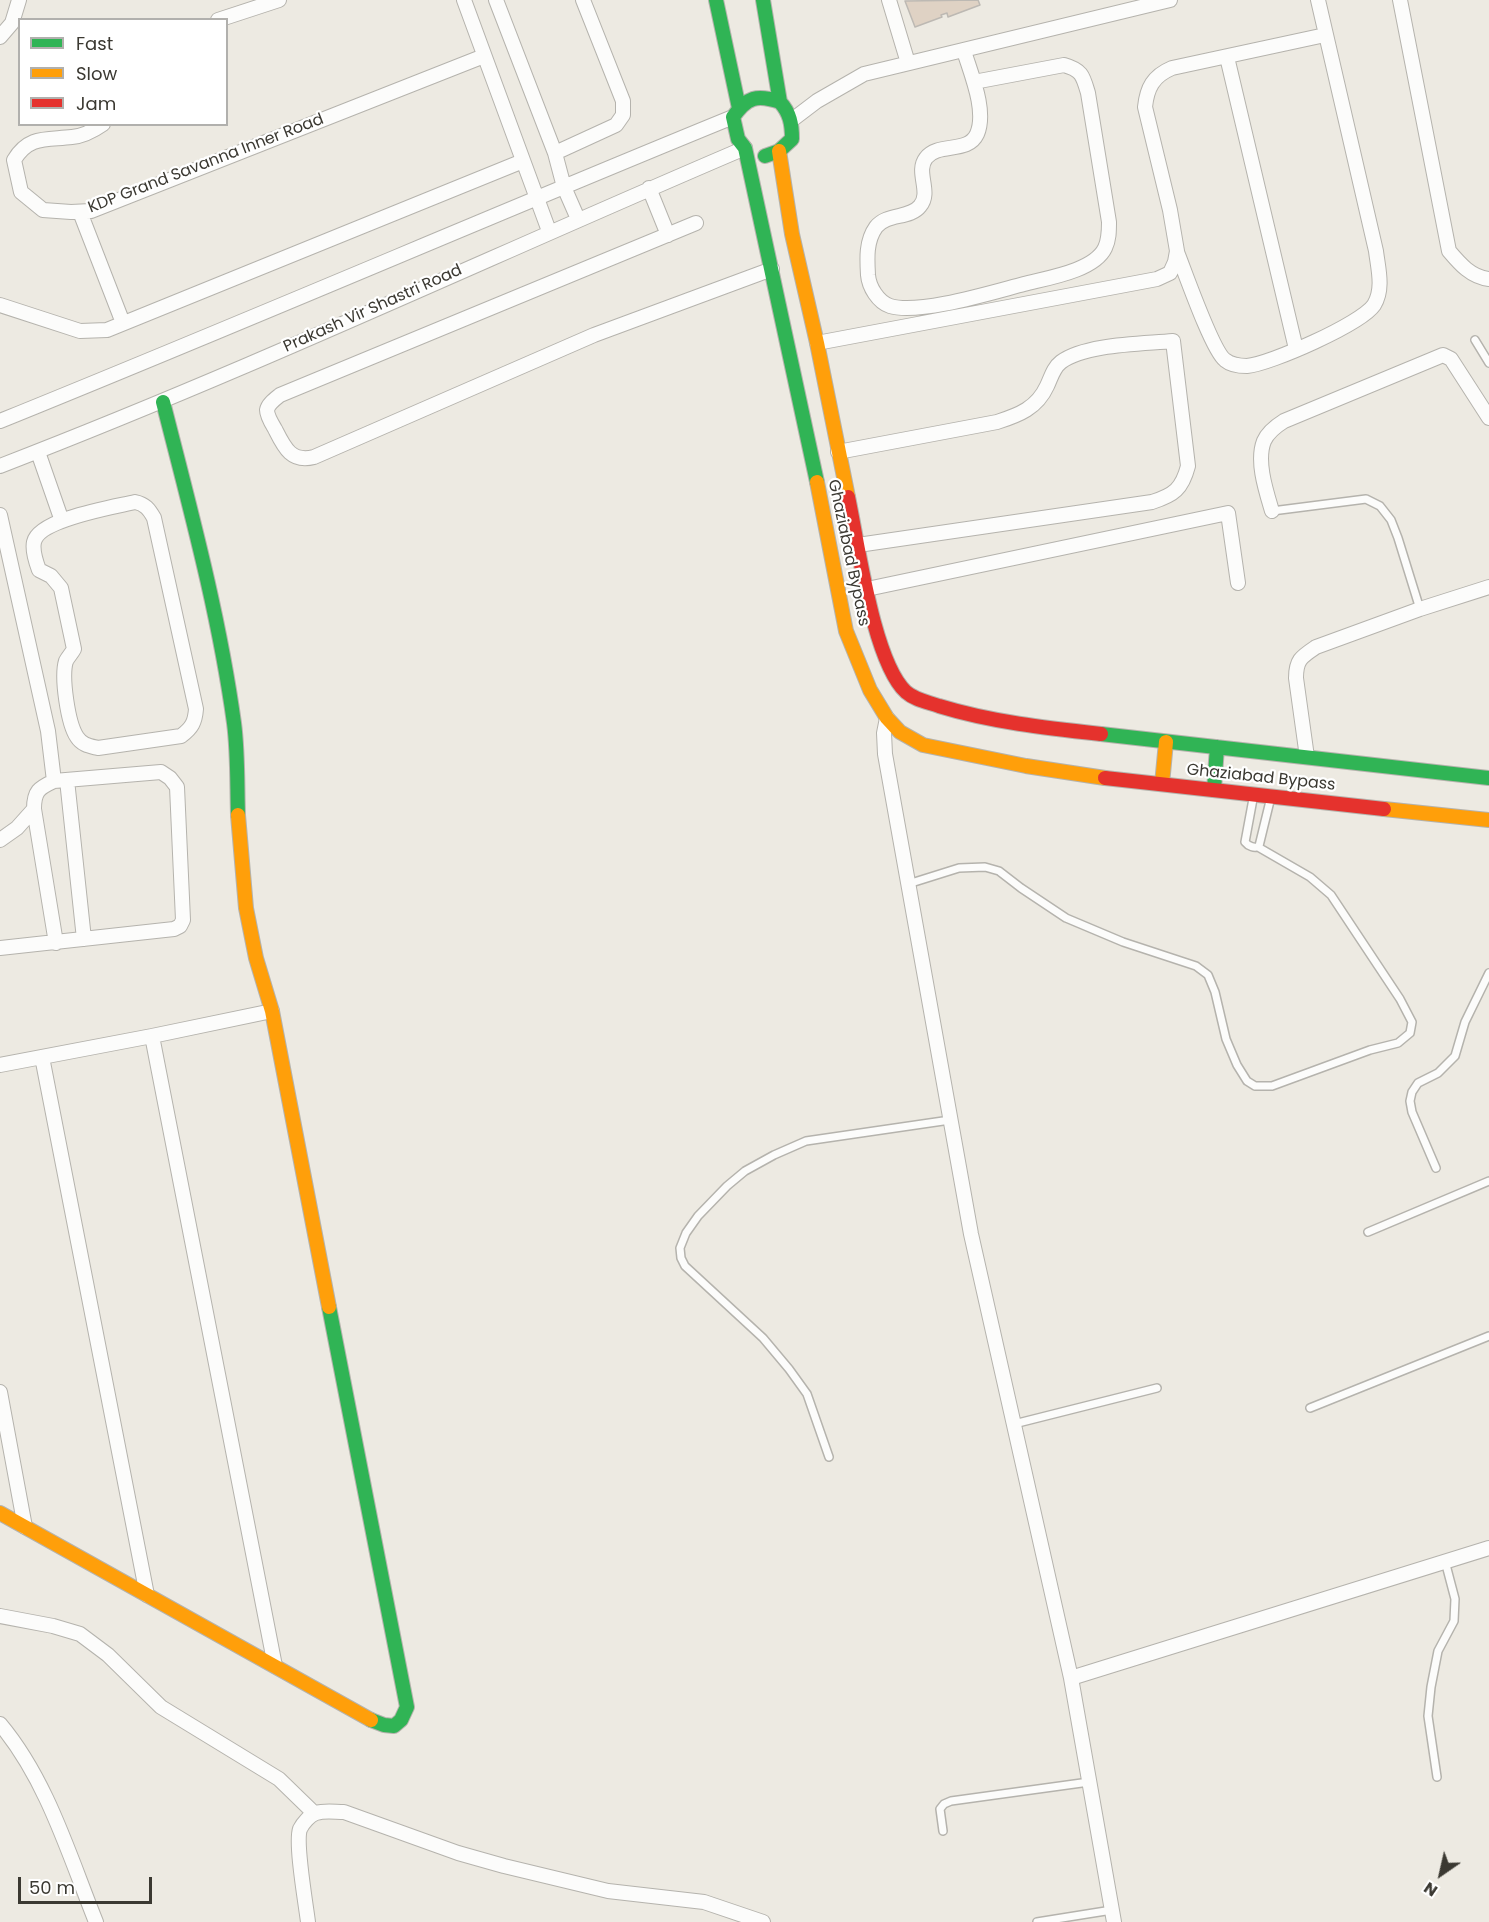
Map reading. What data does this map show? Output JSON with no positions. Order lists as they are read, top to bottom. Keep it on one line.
{"streets":{"main road":["Ghaziabad Bypass"],"street":["KDP Grand Savanna Inner Road","Prakash Vir Shastri Road"]},"crossings":[["Prakash Vir Shastri Road","Ghaziabad Bypass"]],"legend":["Fast","Slow","Jam"],"scale_bar":"50 m","north":"bottom left"}
